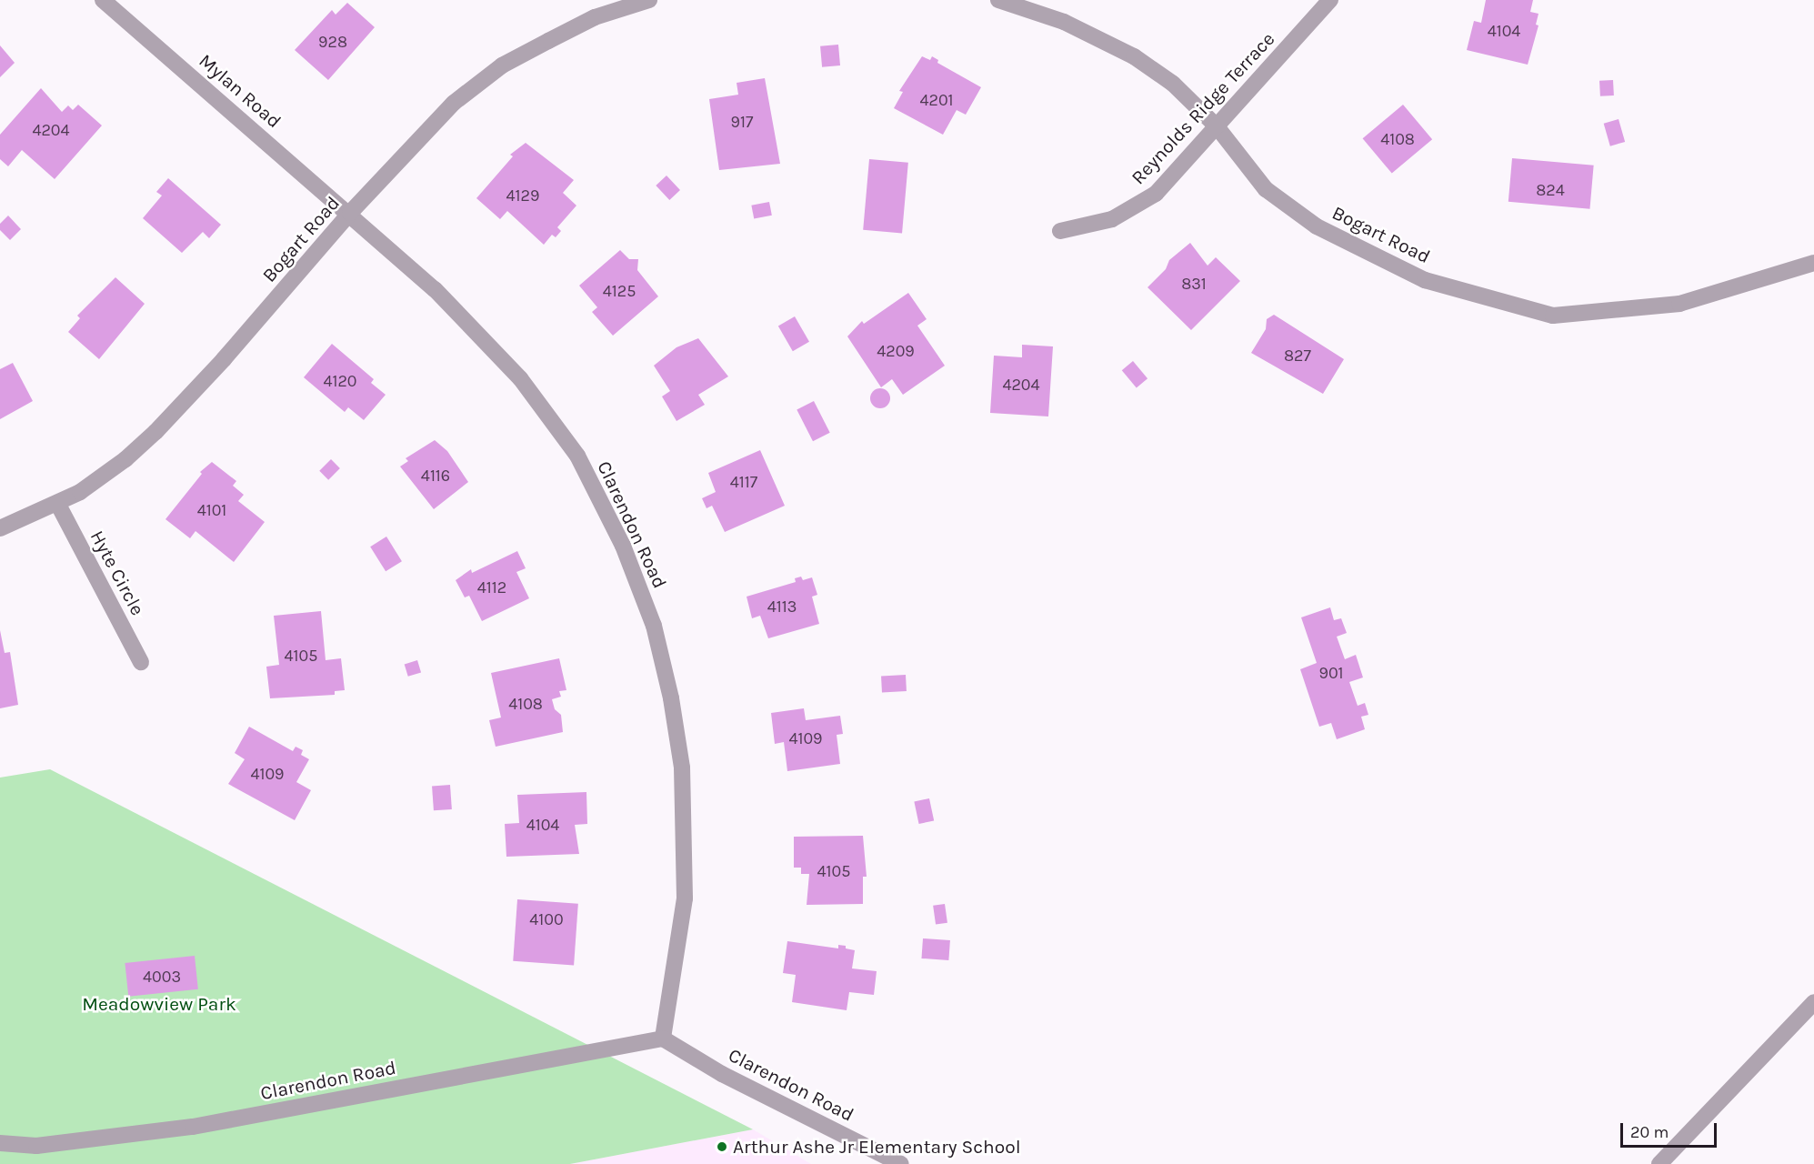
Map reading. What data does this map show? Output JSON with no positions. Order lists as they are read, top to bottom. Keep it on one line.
{"streets":{"street":["Mylan Road","Reynolds Ridge Terrace","Bogart Road","Clarendon Road","Hyte Circle"]},"crossings":[["Mylan Road","Bogart Road"],["Mylan Road","Clarendon Road"],["Reynolds Ridge Terrace","Bogart Road"],["Bogart Road","Clarendon Road"],["Bogart Road","Hyte Circle"]],"parks":["Meadowview Park"],"places":["Arthur Ashe Jr Elementary School"],"house_numbers":["4104","928","4201","917","4204","4108","824","4129","831","4125","4209","827","4120","4204","4116","4117","4101","4112","4113","4105","901","4108","4109","4109","4104","4105","4100","4003"],"scale_bar":"20 m"}
